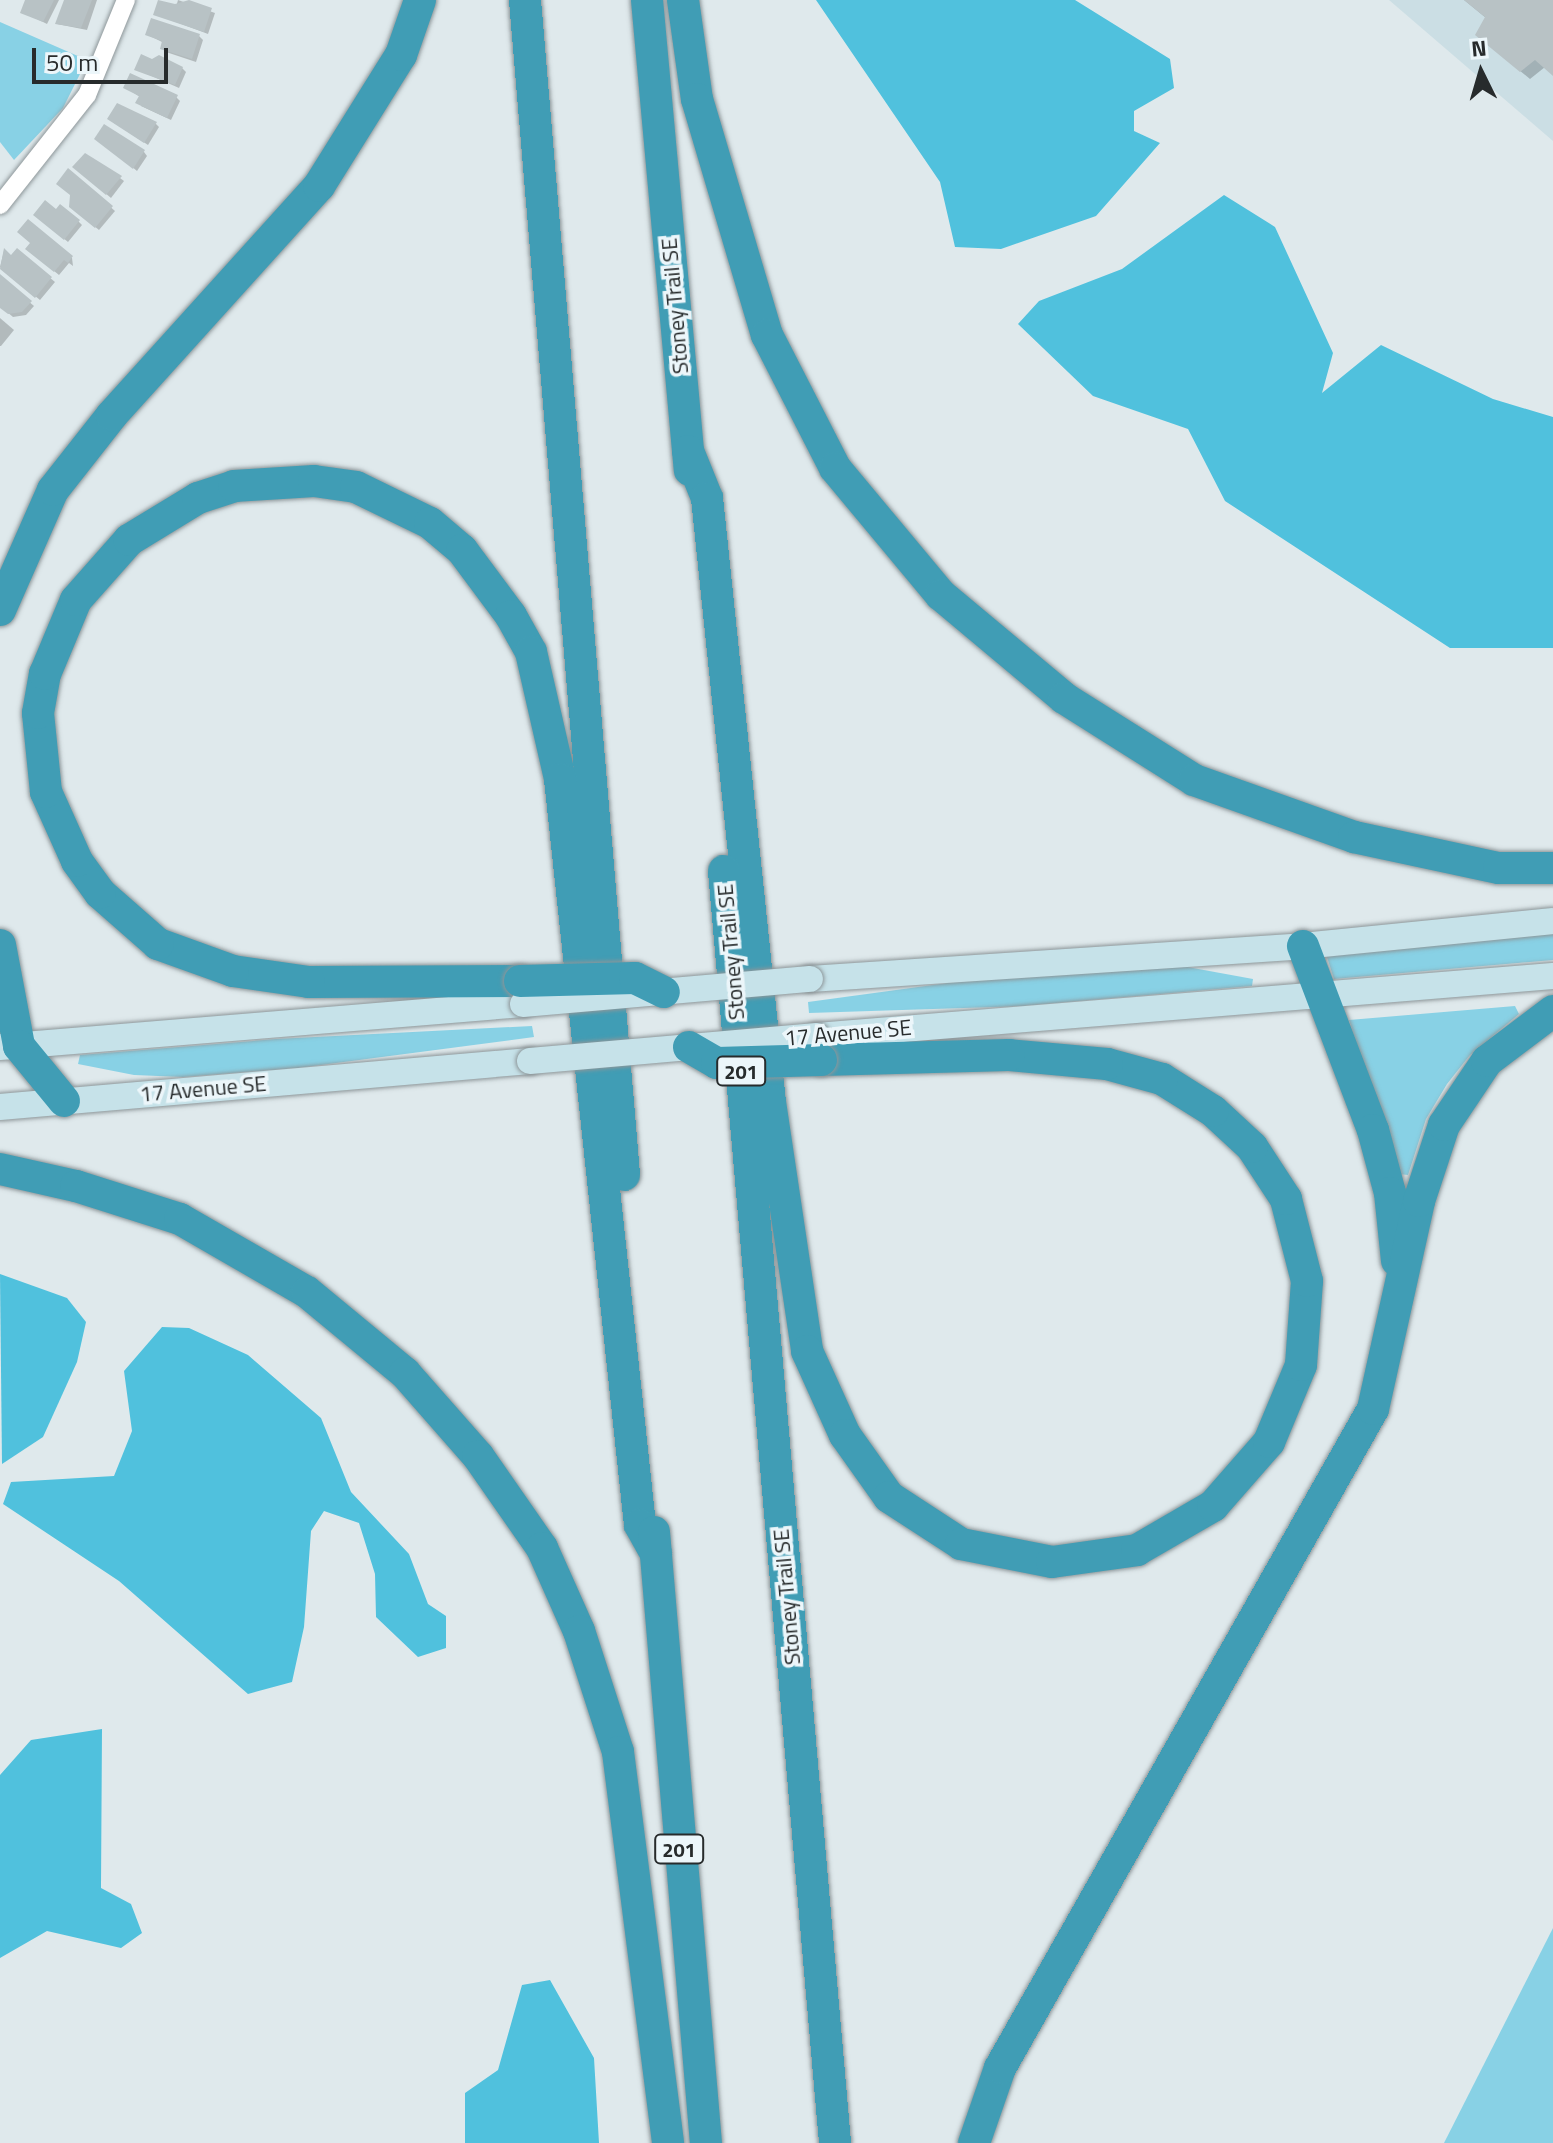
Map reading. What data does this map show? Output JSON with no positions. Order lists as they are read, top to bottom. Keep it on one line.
{"streets":{"highway":["Stoney Trail SE","201"],"main road":["17 Avenue SE"]},"scale_bar":"50 m","north":"top"}
